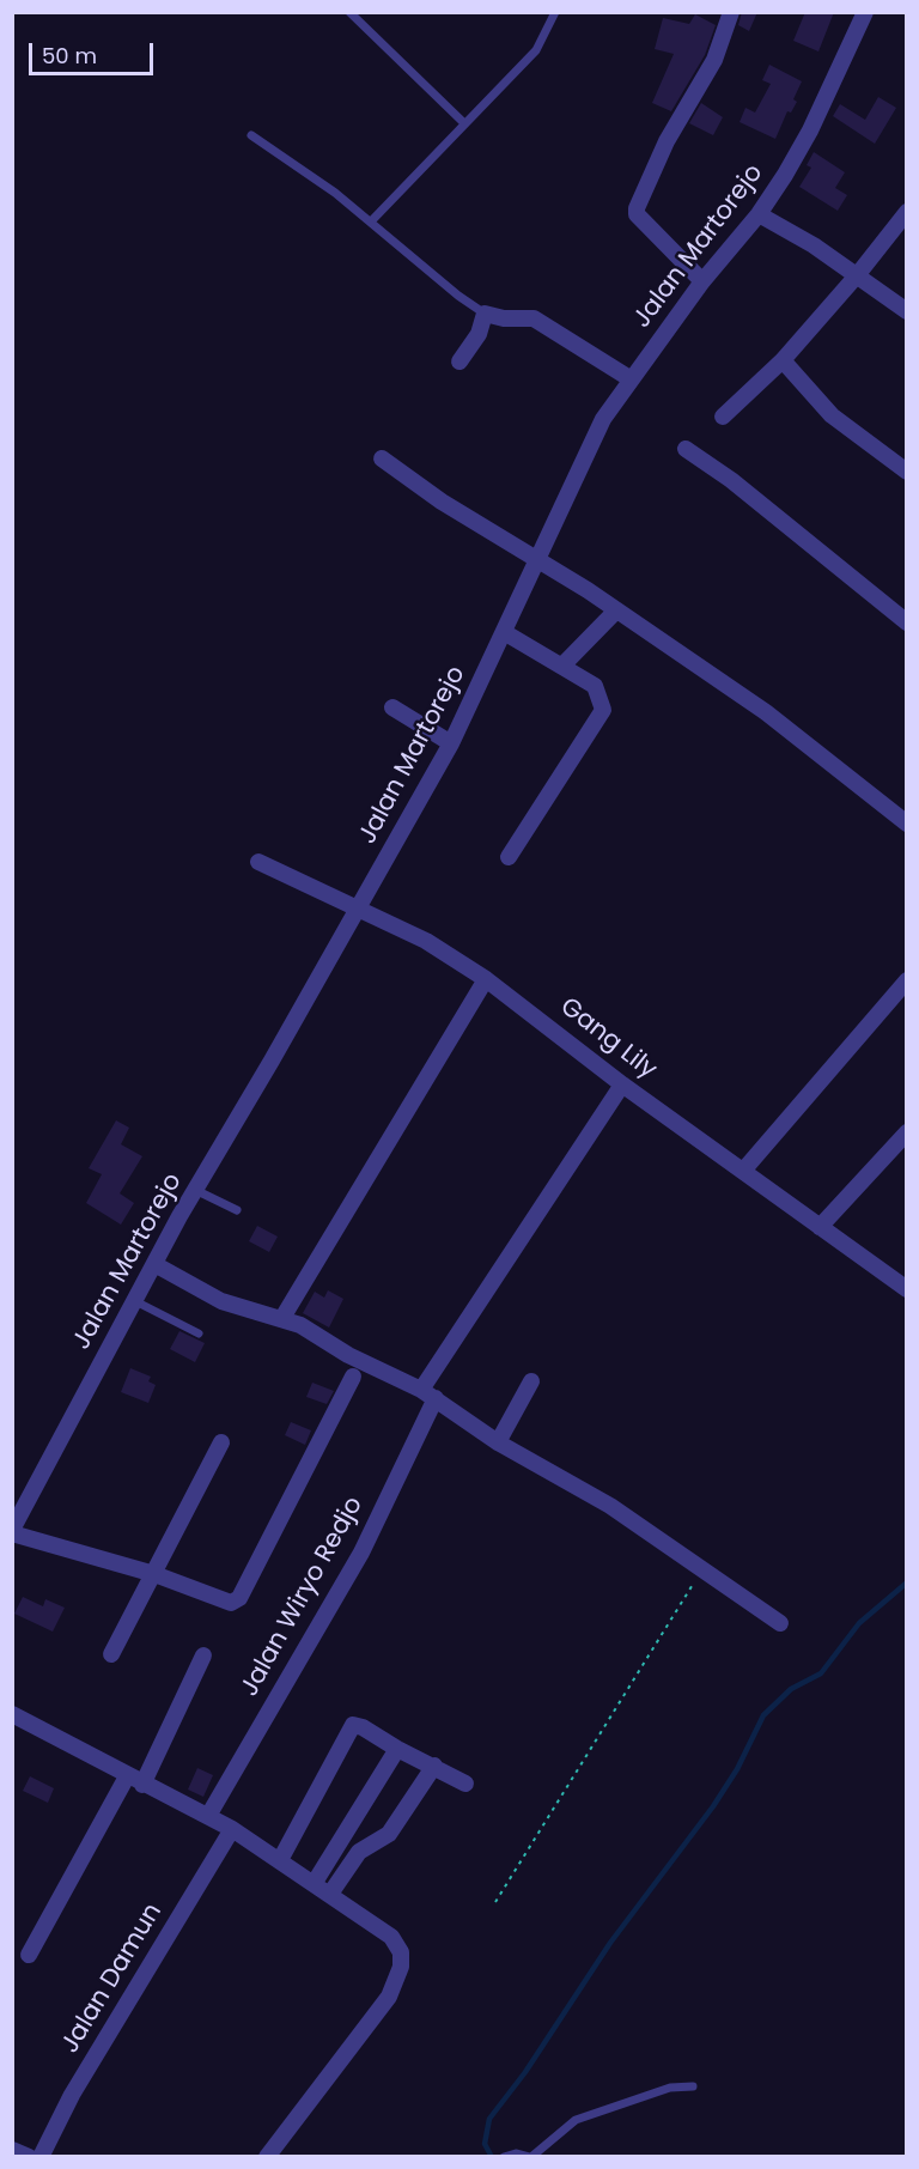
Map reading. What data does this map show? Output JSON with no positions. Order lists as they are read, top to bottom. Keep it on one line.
{"streets":{"street":["Jalan Martorejo","Gang Lily","Jalan Wiryo Redjo","Jalan Damun"]},"crossings":[["Jalan Martorejo","Gang Lily"],["Gang Lily","Jalan Wiryo Redjo"]],"scale_bar":"50 m"}
